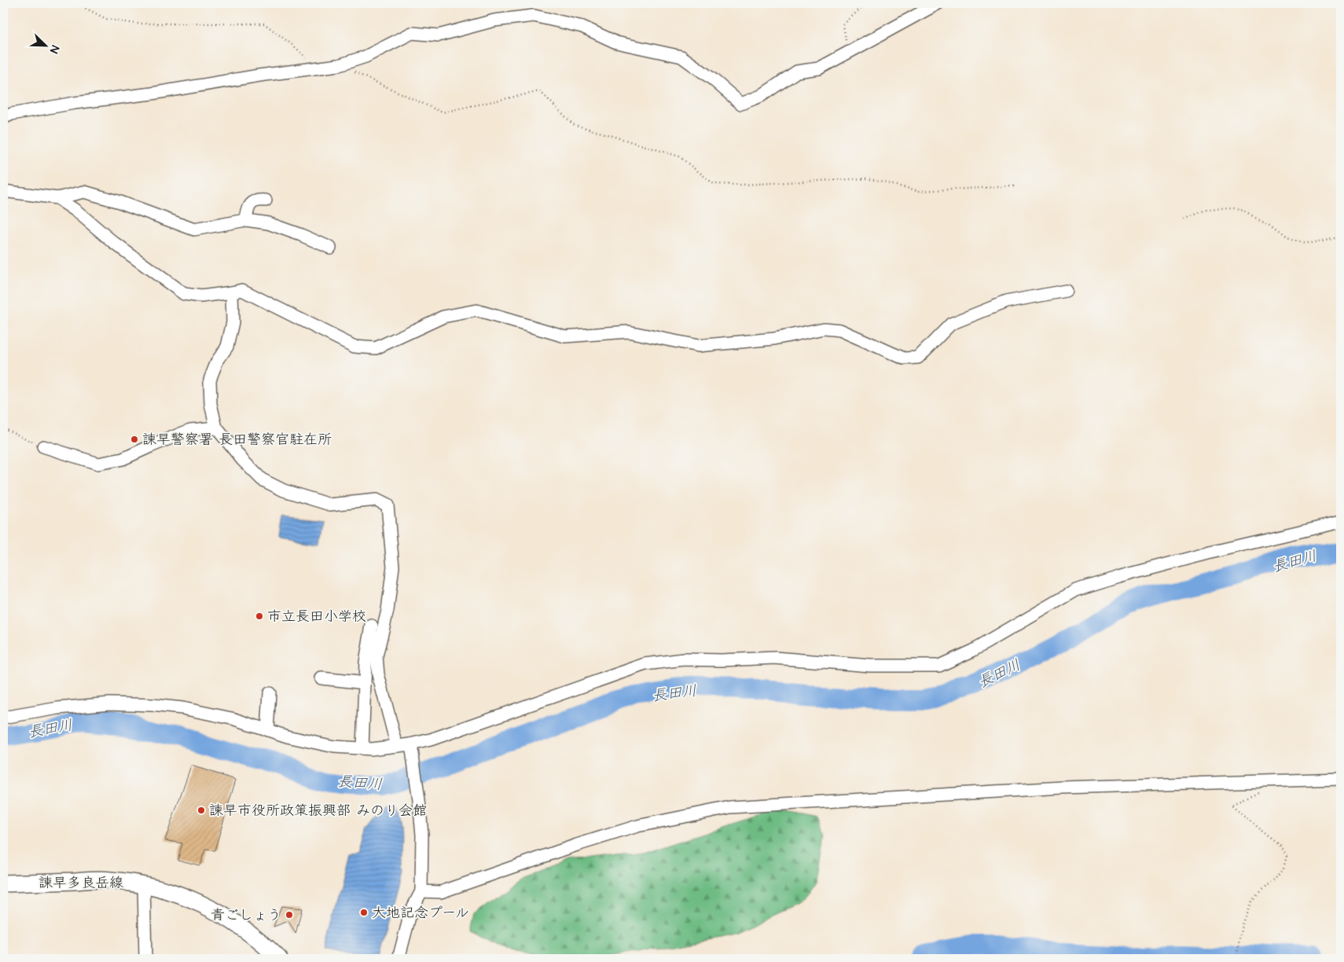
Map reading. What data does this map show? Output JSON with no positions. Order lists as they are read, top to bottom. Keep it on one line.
{"streets":{"main road":["諫早多良岳線"]},"water":["長田川"],"places":["諫早警察署 長田警察官駐在所","市立長田小学校","諫早市役所政策振興部 みのり会館","大地記念プール","青ごしょう"],"north":"bottom right"}
